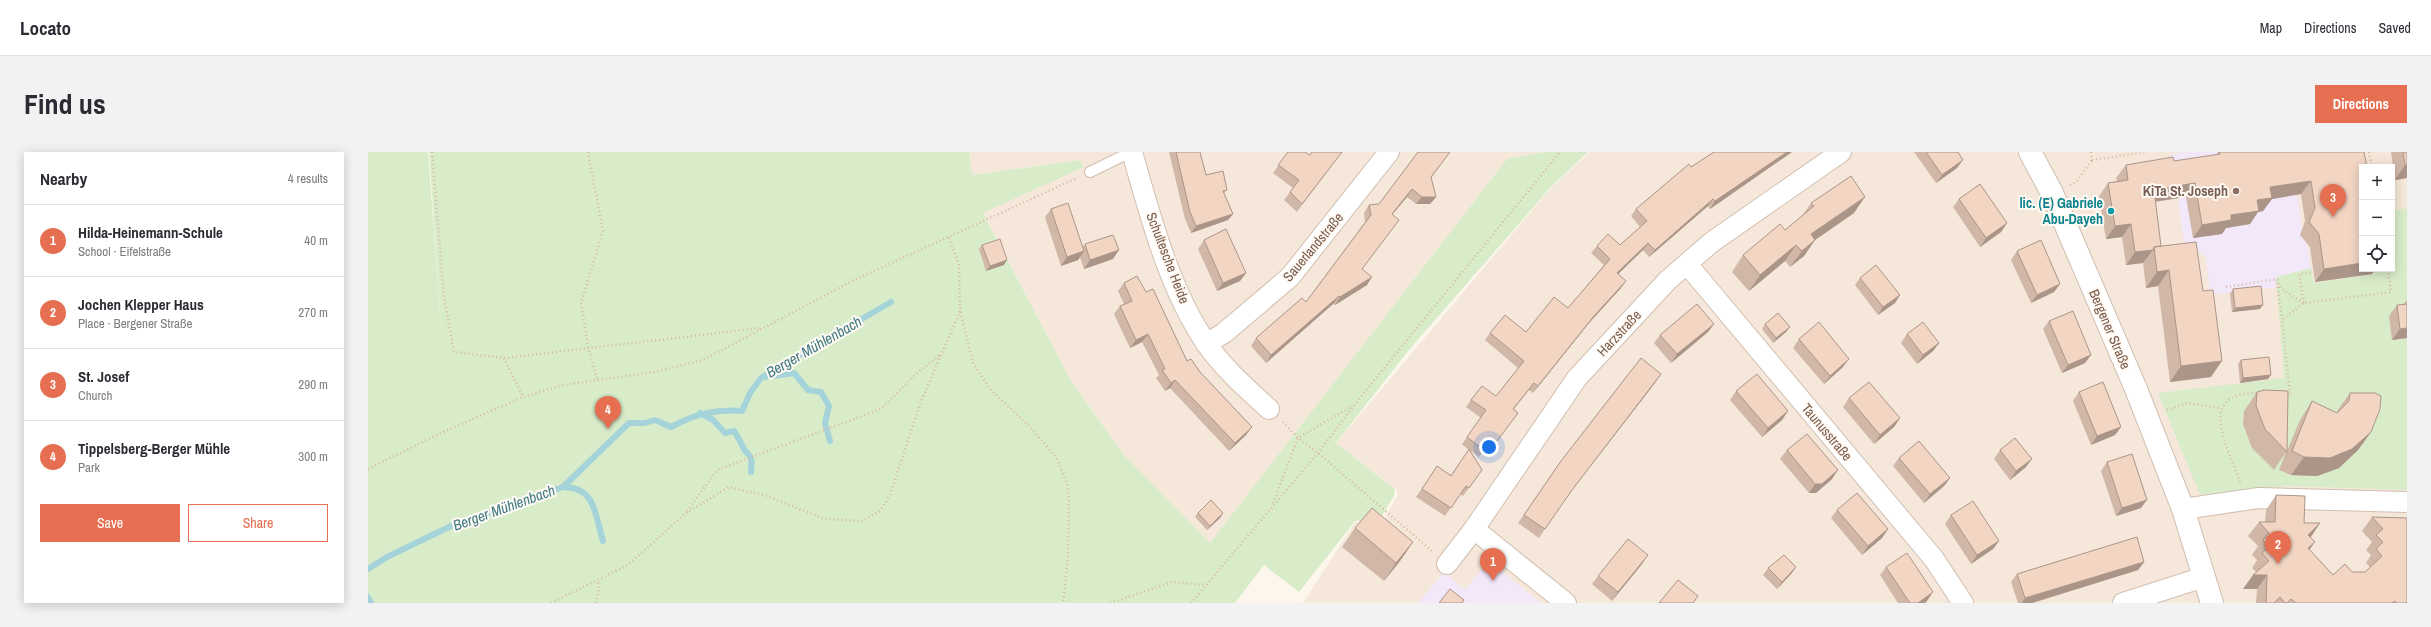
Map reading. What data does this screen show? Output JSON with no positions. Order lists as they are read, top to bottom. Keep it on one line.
{"streets":{"street":["Sauerlandstraße","Schultesche Heide","Bergener Straße","Harzstraße","Taunusstraße"]},"crossings":[["Sauerlandstraße","Schultesche Heide"],["Harzstraße","Taunusstraße"]],"water":["Berger Mühlenbach"],"places":["KiTa St. Joseph","lic. (E) Gabriele Abu-Dayeh"],"page":{"header":"Locato","nav":["Map","Directions","Saved"],"title":"Find us","buttons":["Directions",["Save","Share"]],"heading":["Nearby","4 results"],"map_buttons":["+","−"],"pins":["3","4","2","1"],"list":[{"mark":"1","name":"Hilda-Heinemann-Schule","note":"School · Eifelstraße","value":"40 m"},{"mark":"2","name":"Jochen Klepper Haus","note":"Place · Bergener Straße","value":"270 m"},{"mark":"3","name":"St. Josef","note":"Church","value":"290 m"},{"mark":"4","name":"Tippelsberg-Berger Mühle","note":"Park","value":"300 m"}]}}
